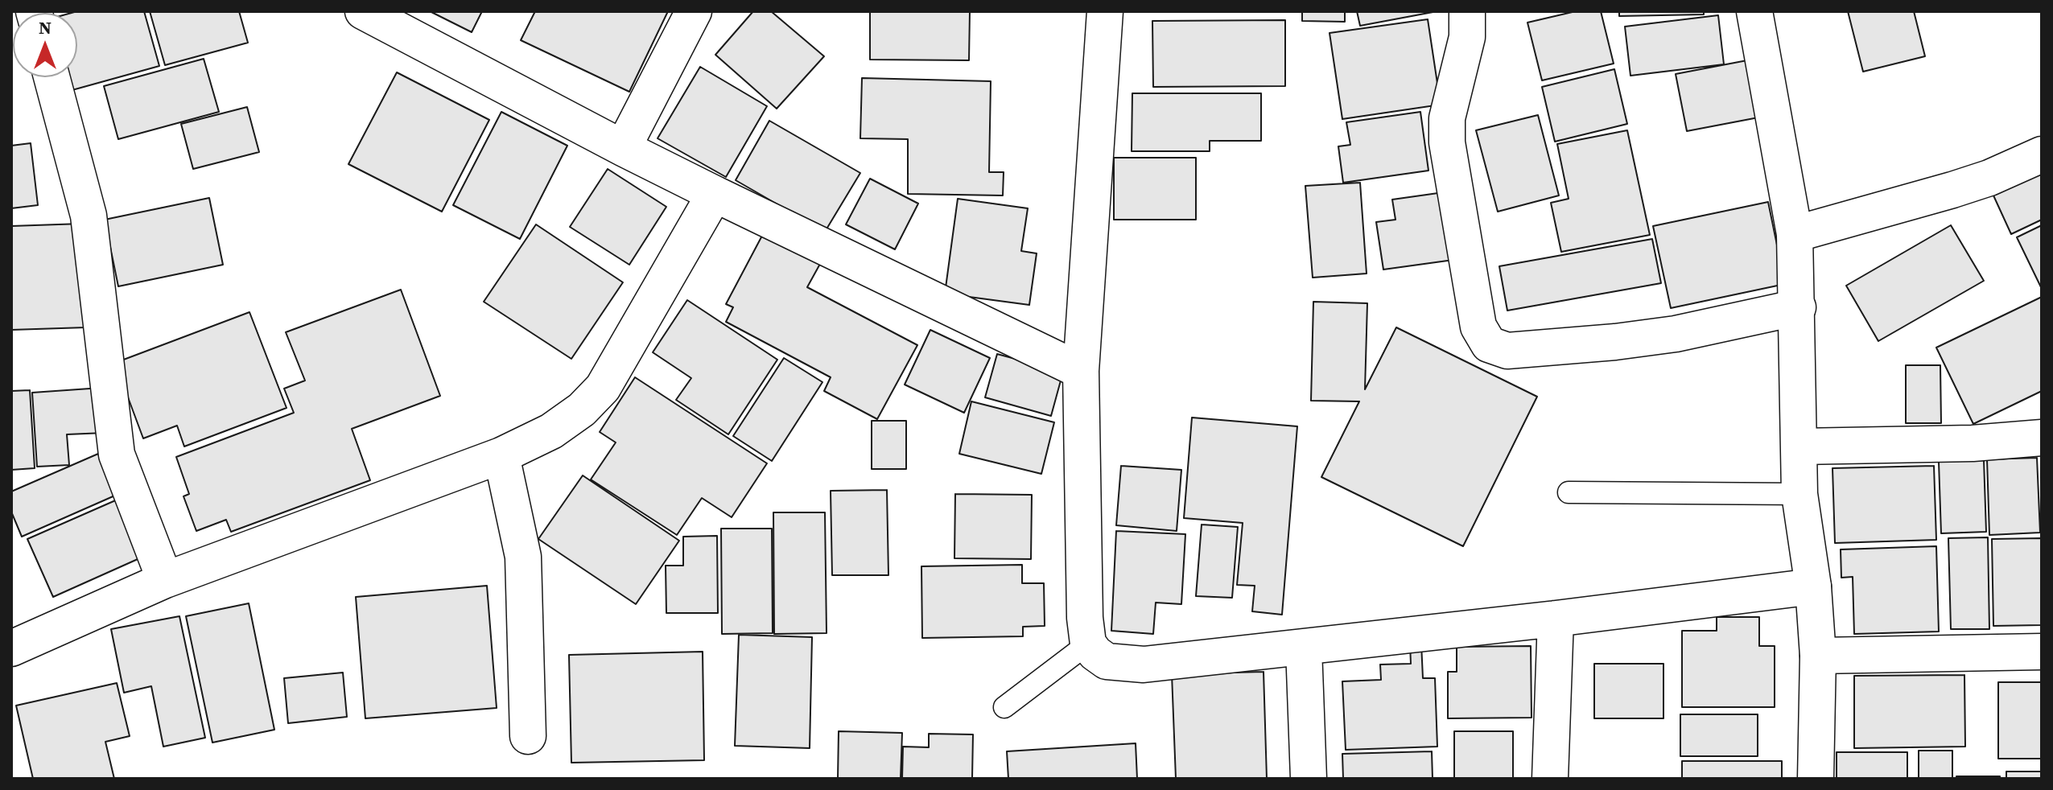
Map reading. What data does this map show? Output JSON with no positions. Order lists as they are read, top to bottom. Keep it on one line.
{"north":"top"}
